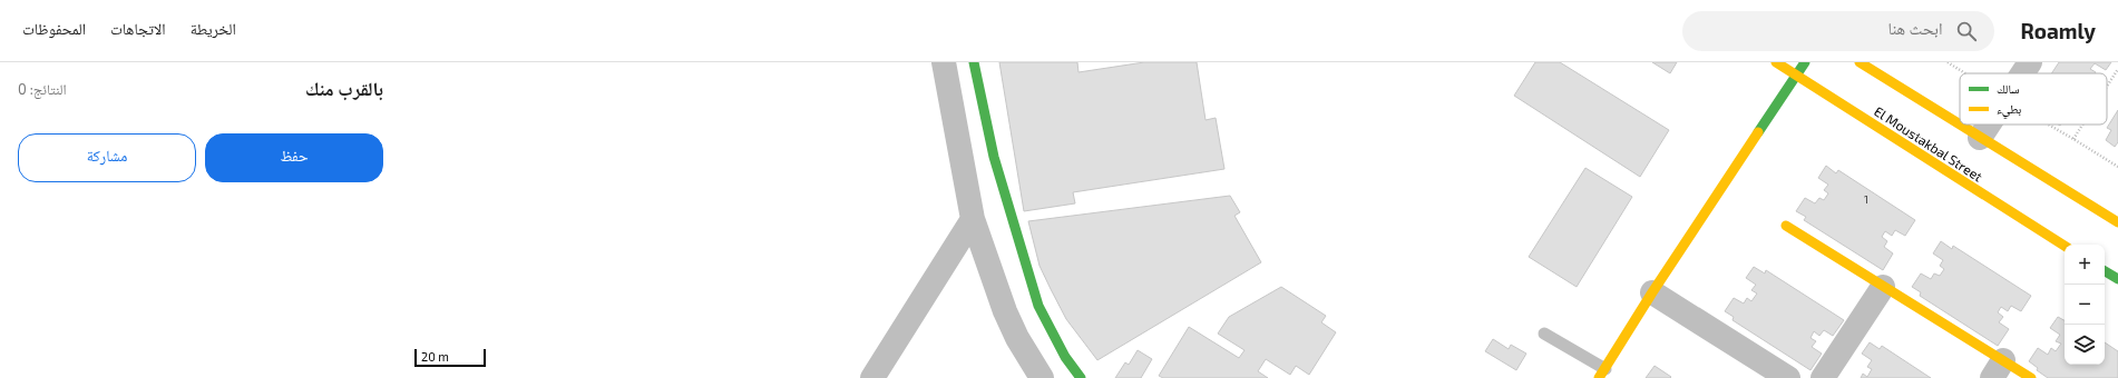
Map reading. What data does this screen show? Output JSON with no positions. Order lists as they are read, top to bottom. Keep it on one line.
{"streets":{"street":["El Moustakbal Street"]},"house_numbers":["1"],"legend":["سالك","بطيء"],"scale_bar":"20 m","page":{"header":"Roamly","search":"ابحث هنا","nav":["الخريطة","الاتجاهات","المحفوظات"],"heading":["بالقرب منك","النتائج: 0"],"buttons":["حفظ","مشاركة"],"map_buttons":["+","−"],"scale":"20 m"}}
